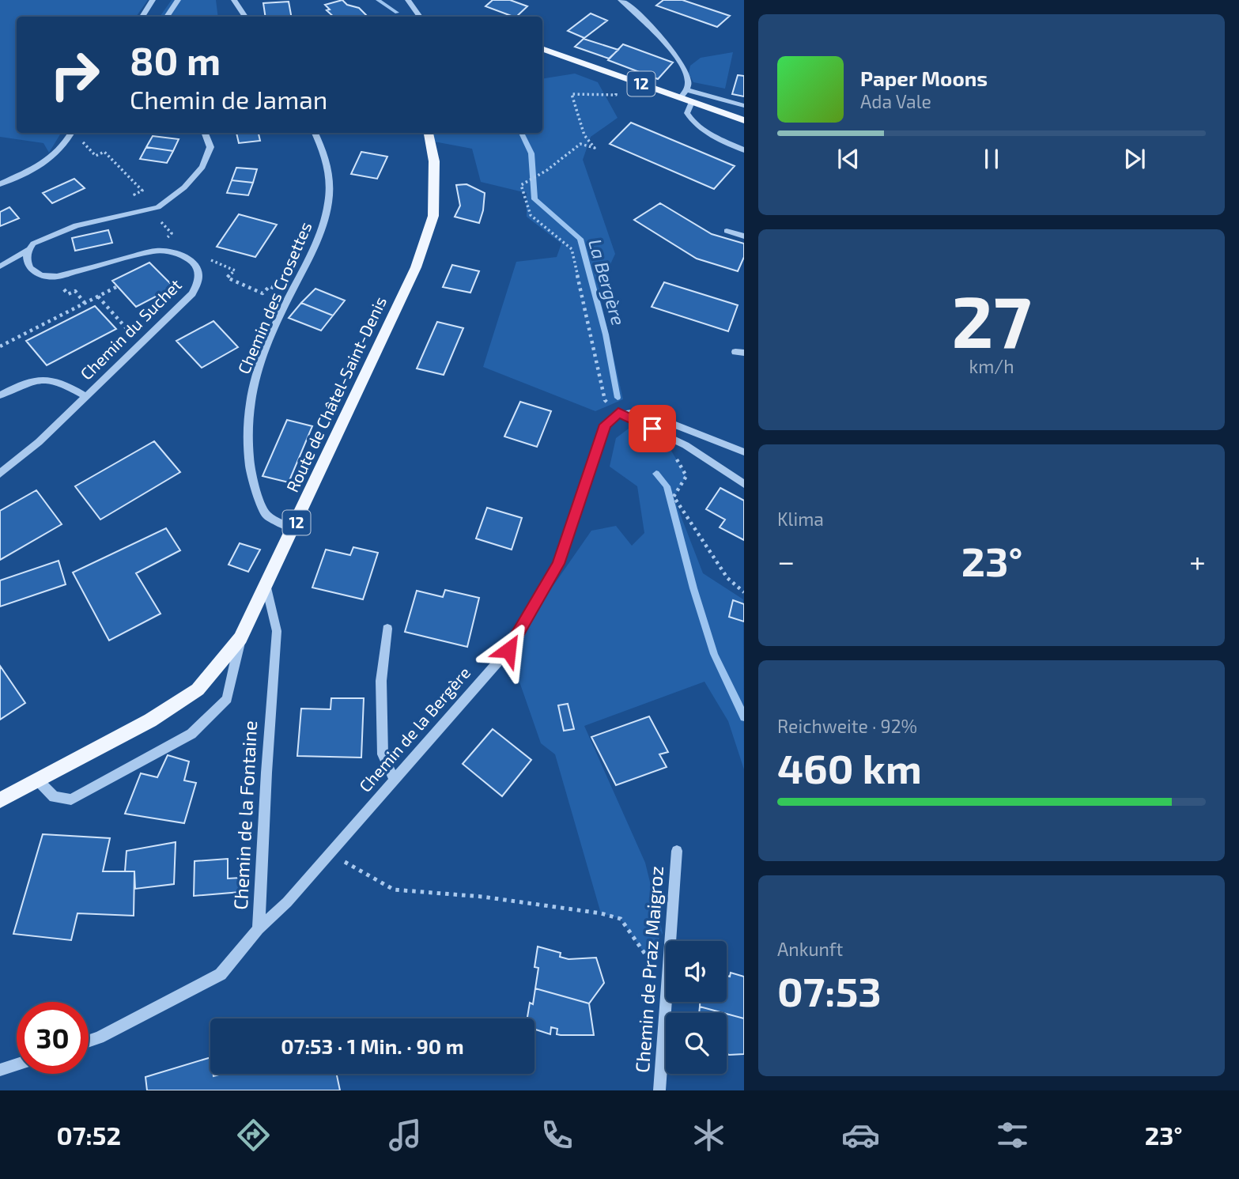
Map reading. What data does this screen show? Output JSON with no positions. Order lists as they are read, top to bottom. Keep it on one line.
{"streets":{"main road":["12","Route de Châtel-Saint-Denis"],"street":["Chemin des Crosettes","Chemin du Suchet","Chemin de la Bergère","Chemin de la Fontaine","Chemin de Praz Maigroz"]},"crossings":[["Chemin des Crosettes","Route de Châtel-Saint-Denis"],["Route de Châtel-Saint-Denis","Chemin de la Fontaine"],["Chemin de la Bergère","Chemin de la Fontaine"]],"water":["La Bergère"],"page":{"turn":["80 m","Chemin de Jaman"],"song":["Paper Moons","Ada Vale"],"tile":[["27","km/h"],"Klima",["Reichweite · 92%","460 km"],["Ankunft","07:53"]],"heat":["−","23°","+"],"limit":"30","trip":"07:53 · 1 Min. · 90 m","tabs":["07:52","23°"]}}
